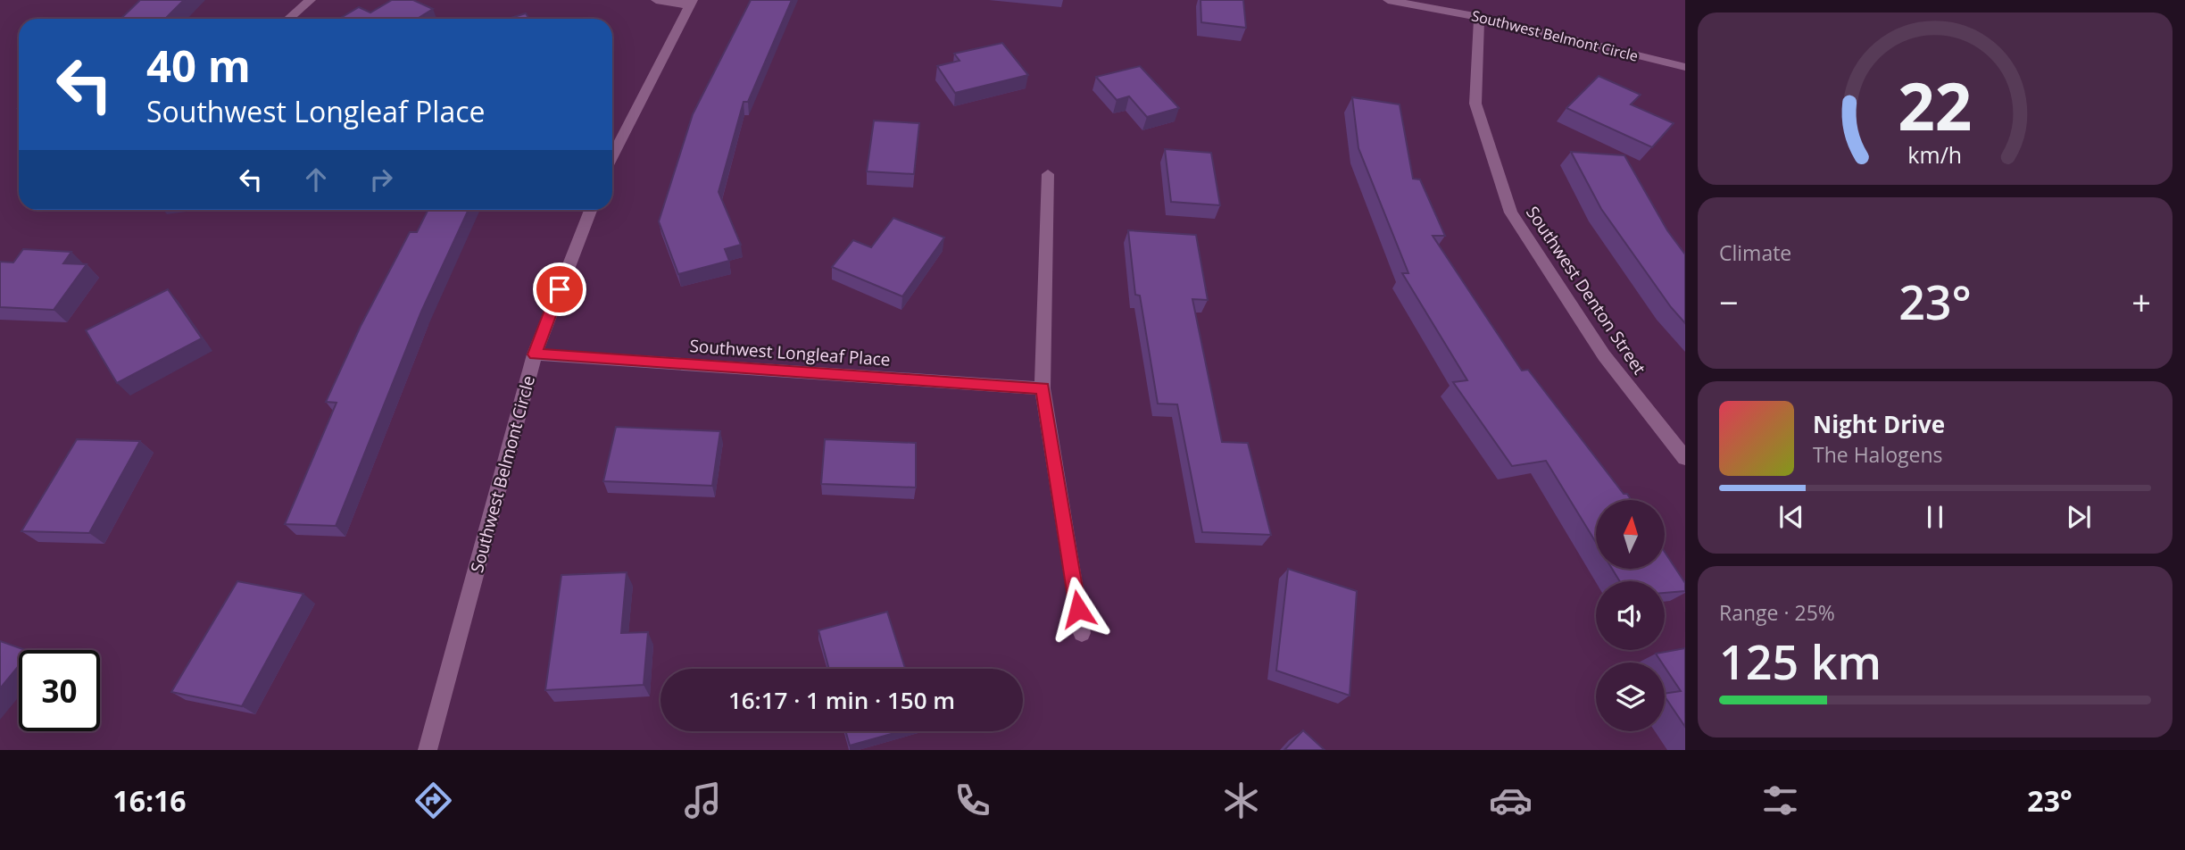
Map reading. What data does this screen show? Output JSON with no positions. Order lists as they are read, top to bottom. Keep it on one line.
{"streets":{"street":["Southwest Belmont Circle","Southwest Denton Street","Southwest Longleaf Place"]},"crossings":[["Southwest Belmont Circle","Southwest Denton Street"],["Southwest Belmont Circle","Southwest Longleaf Place"]],"north":"top","page":{"turn":["40 m","Southwest Longleaf Place"],"tile":["Climate",["Range · 25%","125 km"]],"heat":["−","23°","+"],"song":["Night Drive","The Halogens"],"limit":"30","trip":"16:17 · 1 min · 150 m","tabs":["16:16","23°"],"gauge":["22","km/h"]}}
